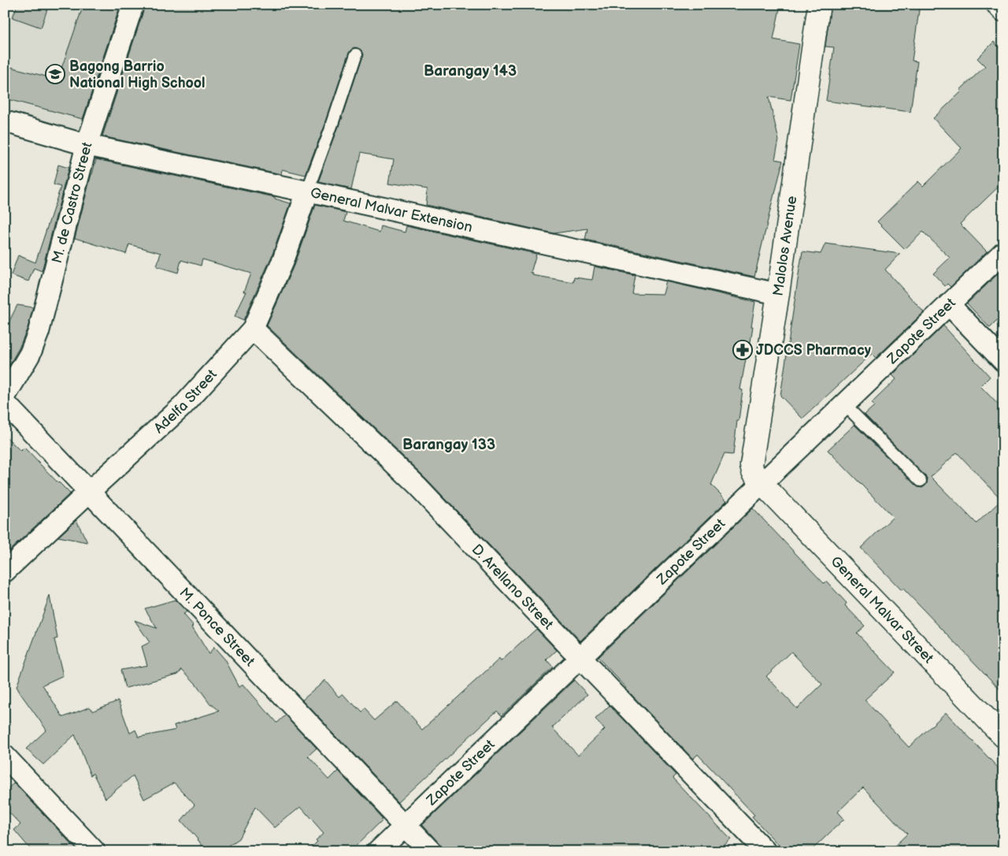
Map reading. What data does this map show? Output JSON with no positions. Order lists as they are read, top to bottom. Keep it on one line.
{"streets":{"street":["M. de Castro Street","General Malvar Extension","Malolos Avenue","Zapote Street","Adelfa Street","D. Arellano Street","General Malvar Street","M. Ponce Street"]},"crossings":[["M. de Castro Street","General Malvar Extension"],["General Malvar Extension","Malolos Avenue"],["General Malvar Extension","Adelfa Street"],["Malolos Avenue","Zapote Street"],["Malolos Avenue","General Malvar Street"],["Zapote Street","D. Arellano Street"],["Zapote Street","General Malvar Street"],["Zapote Street","M. Ponce Street"],["Adelfa Street","D. Arellano Street"],["Adelfa Street","M. Ponce Street"]],"districts":["Barangay 143","Barangay 133"],"places":{"school or university":["Bagong Barrio National High School"],"pharmacy":["JDCCS Pharmacy"]}}
